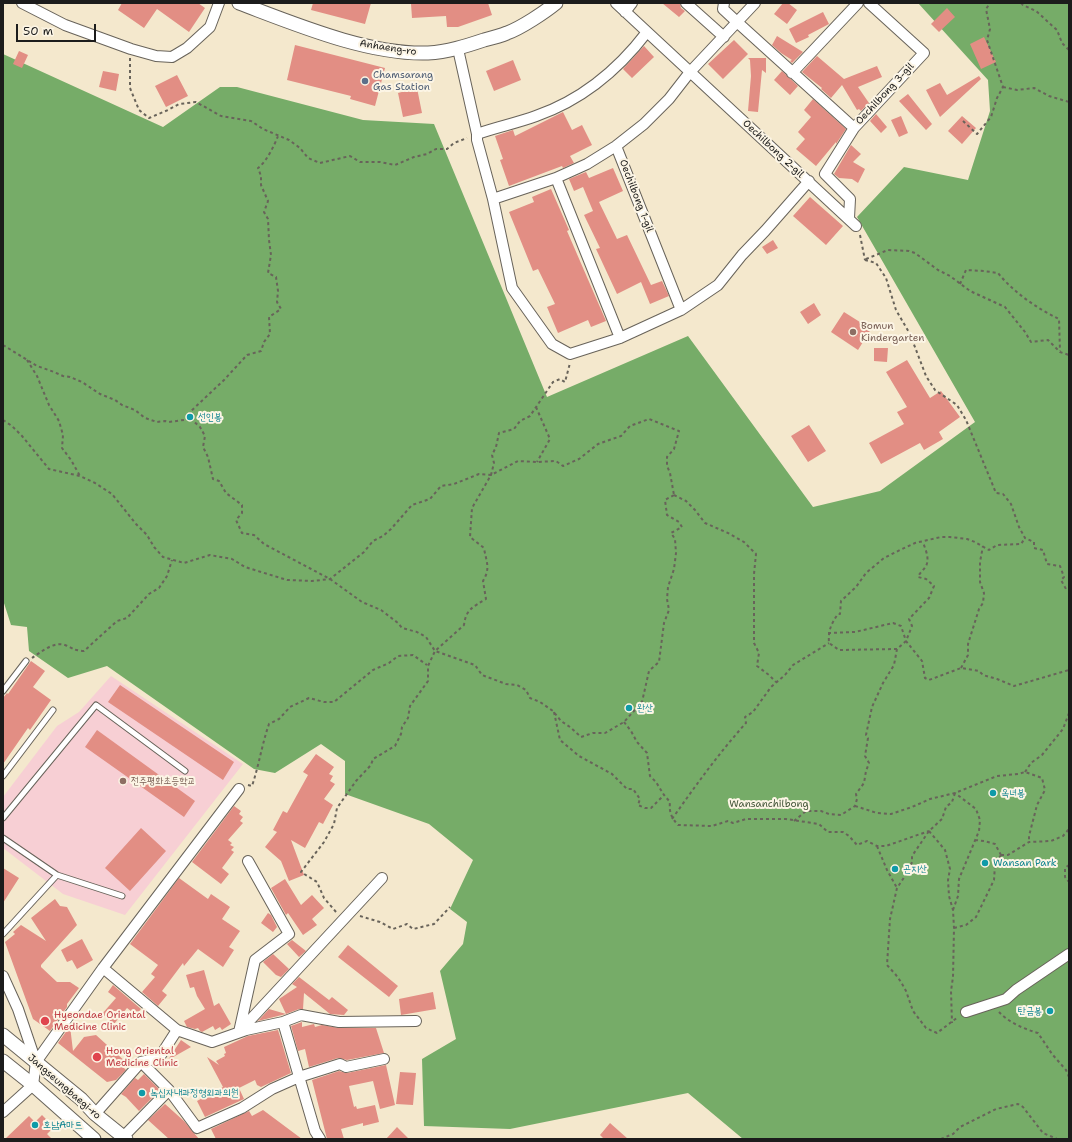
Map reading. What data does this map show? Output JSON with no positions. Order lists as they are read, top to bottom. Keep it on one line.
{"streets":{"street":["Anhaeng-ro","Oechilbong 3-gil","Oechilbong 2-gil","Oechilbong 1-gil","Jangseungbaegi-ro"]},"parks":["Wansanchilbong"],"places":["Chamsarang Gas Station","Bomun Kindergarten","선인봉","완산","전주평화초등학교","옥녀봉","Wansan Park","곤지산","탄금봉","Hyeondae Oriental Medicine Clinic","Hong Oriental Medicine Clinic","녹십자내과정형외과의원","호남A마트"],"scale_bar":"50 m"}
